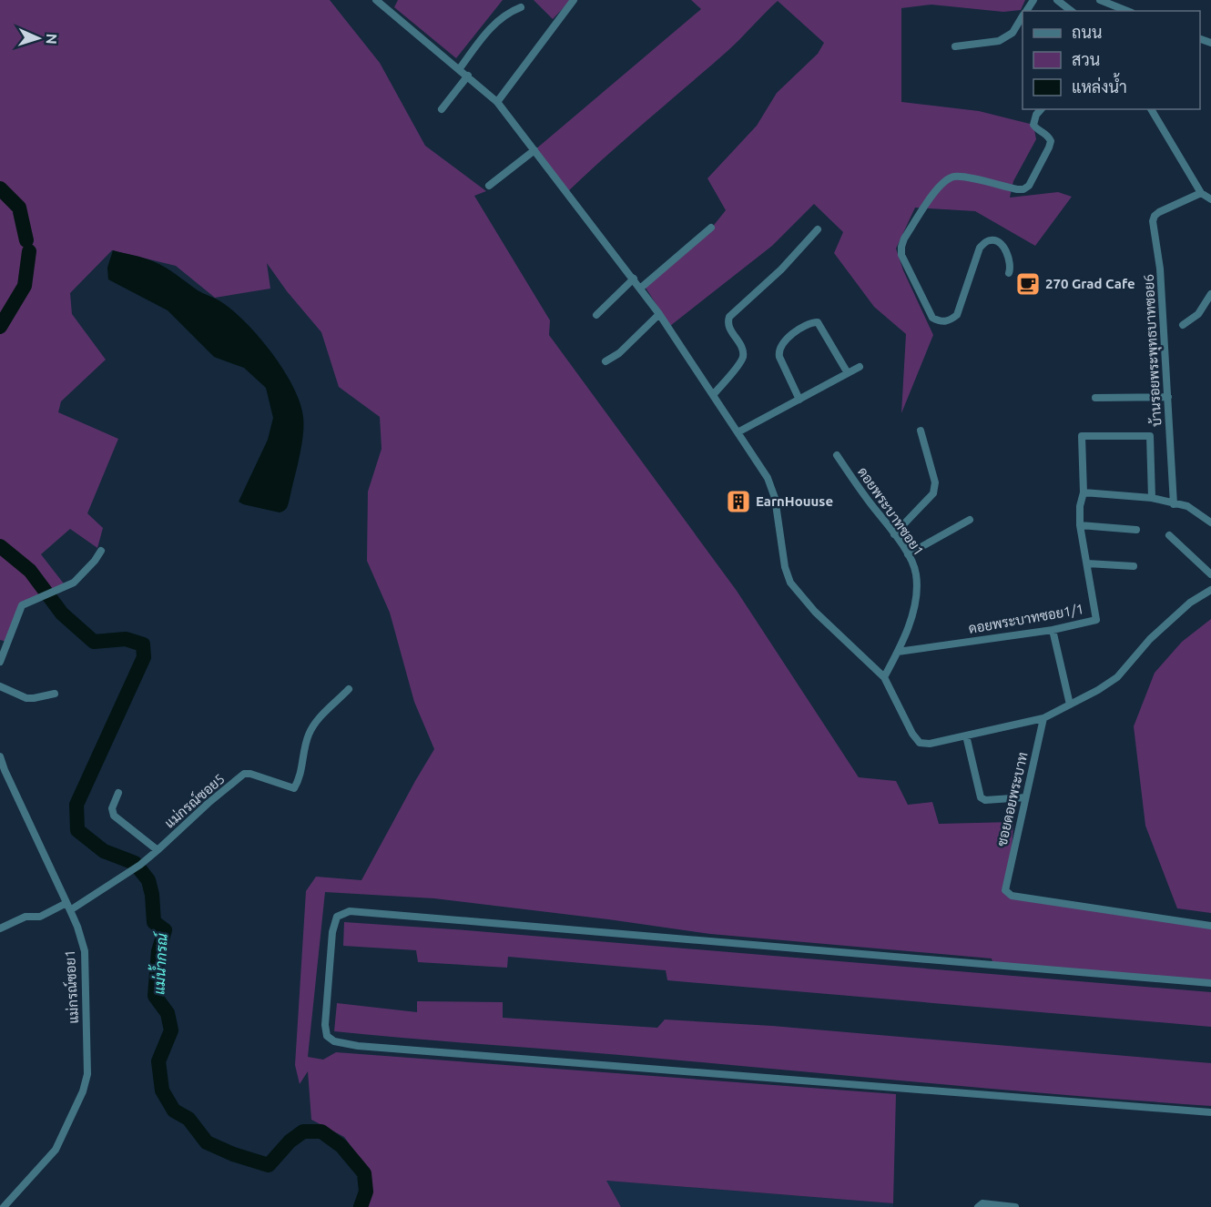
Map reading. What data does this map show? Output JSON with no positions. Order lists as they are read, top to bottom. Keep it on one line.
{"streets":{"street":["บ้านรอยพระพุทธบาทซอย6","ดอยพระบาทซอย1","ดอยพระบาทซอย1/1","ซอยดอยพระบาท","แม่กรณ์ซอย5","แม่กรณ์ซอย1"]},"crossings":[["ดอยพระบาทซอย1","ดอยพระบาทซอย1/1"]],"water":["แม่น้ำกรณ์"],"places":{"cafe":["270 Grad Cafe"],"building":["EarnHouuse"]},"legend":["ถนน","สวน","แหล่งน้ำ"],"north":"right"}
